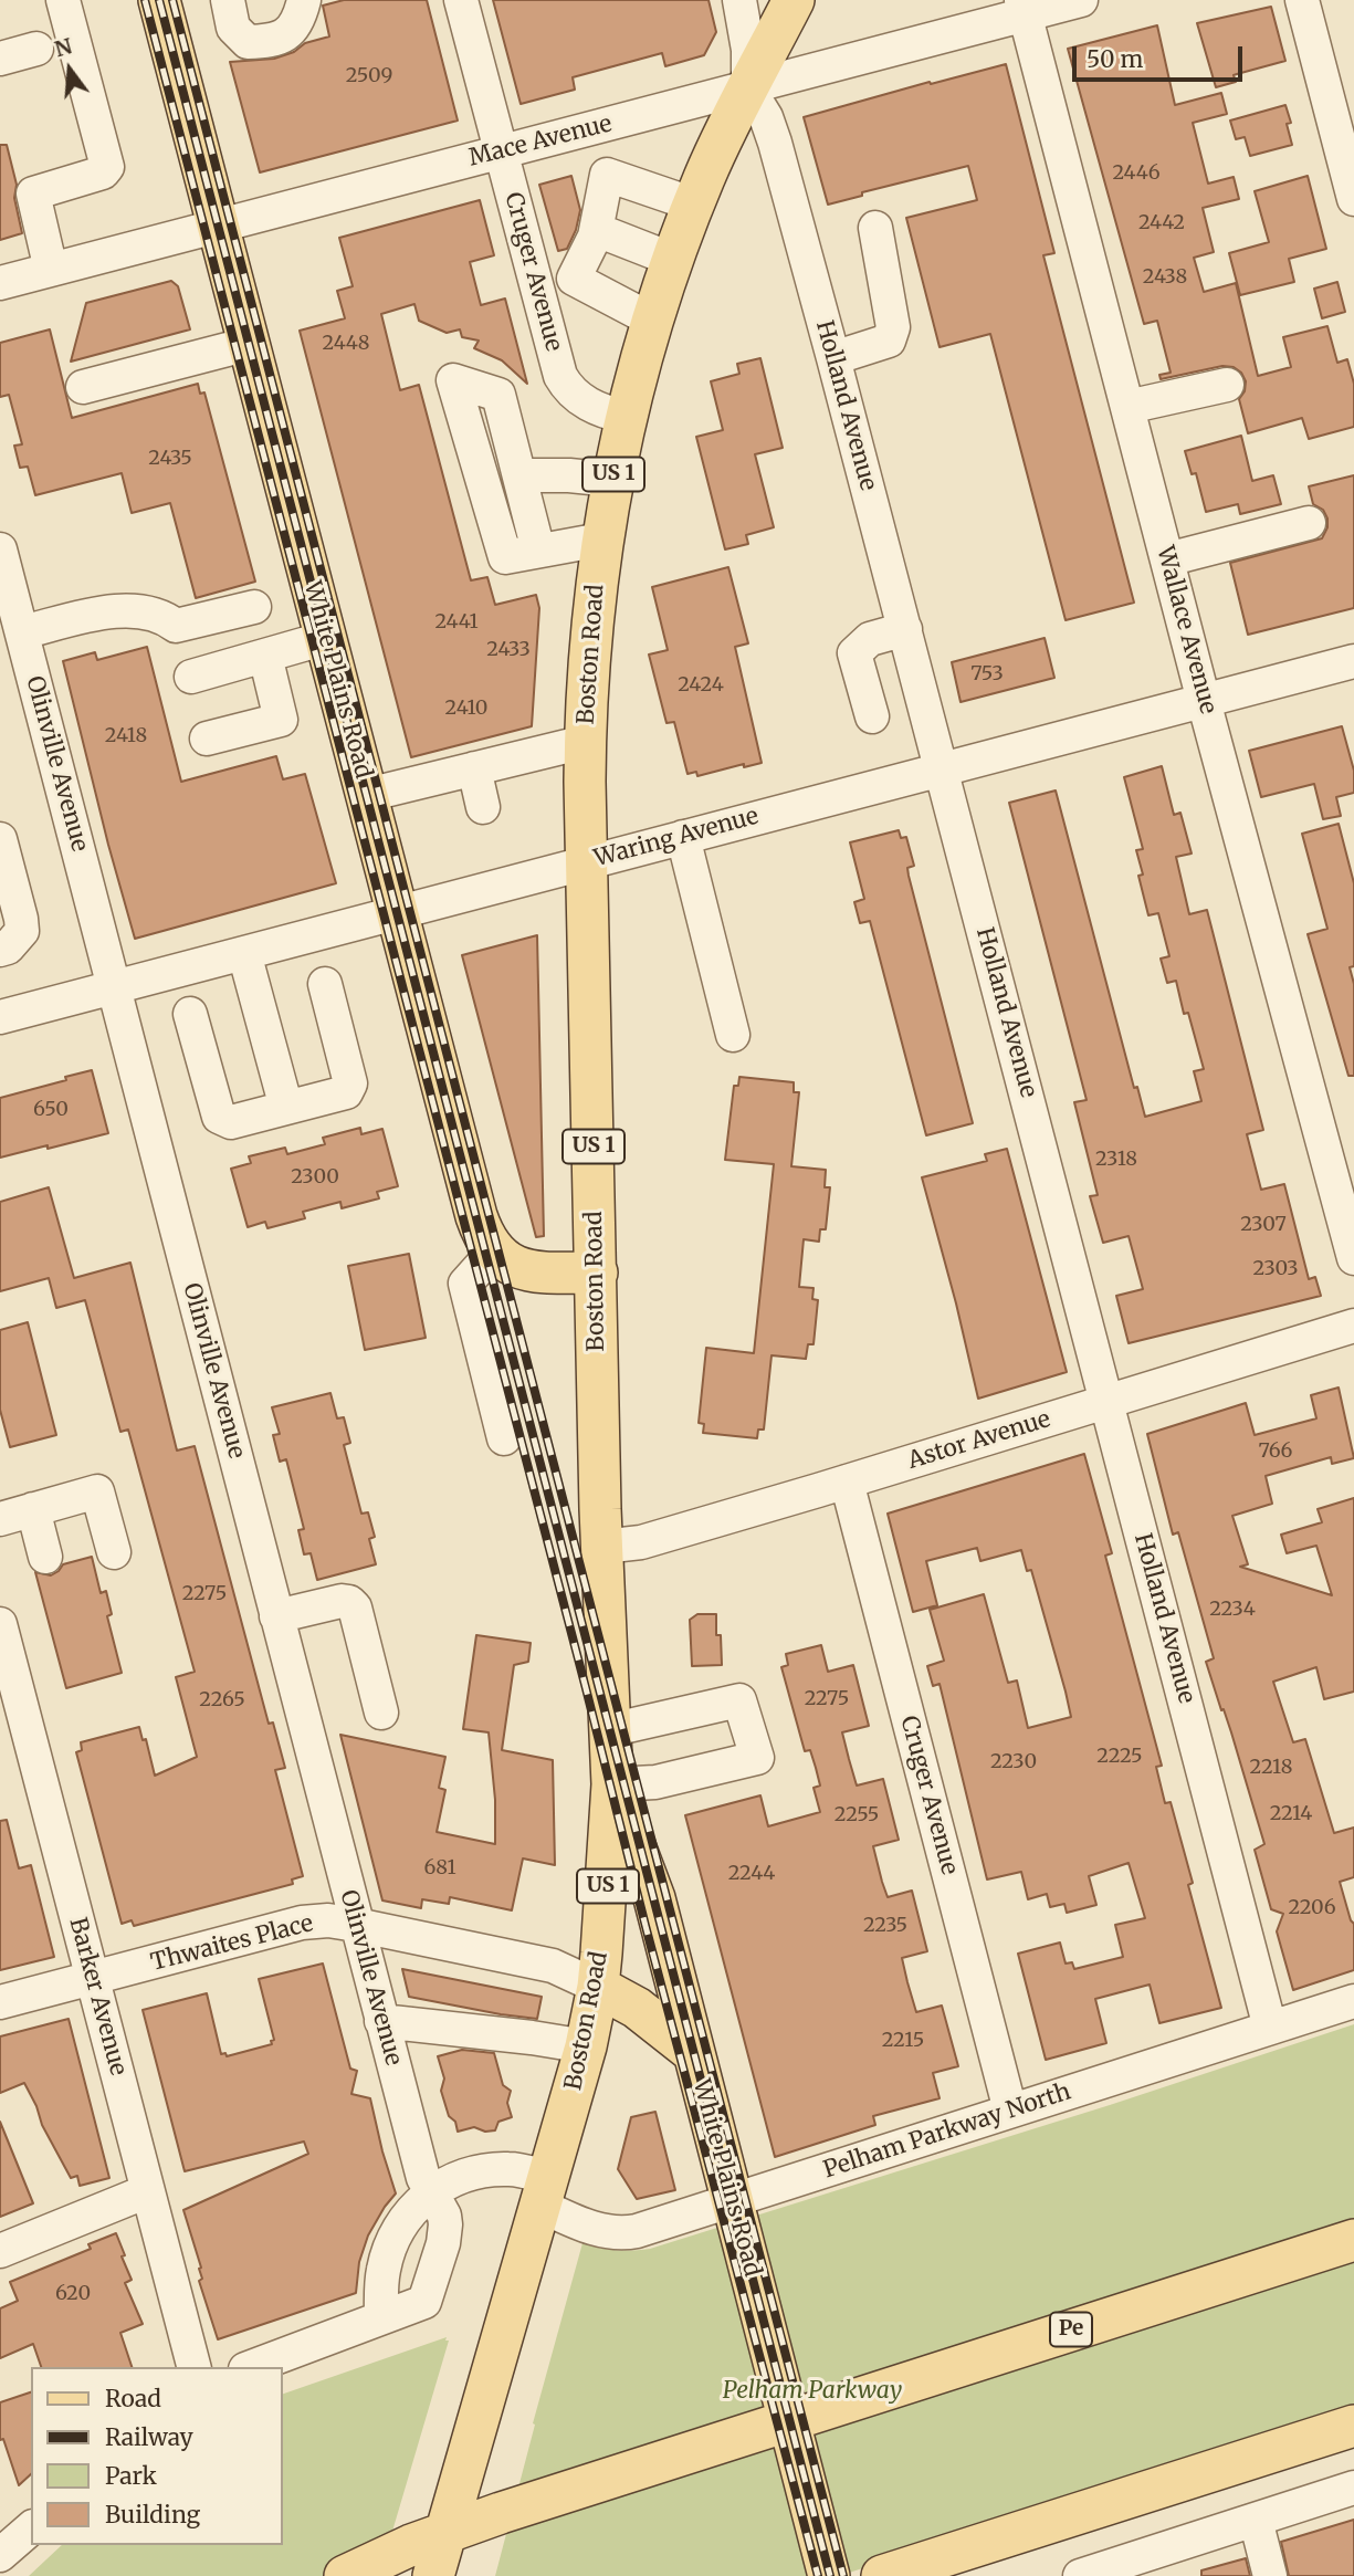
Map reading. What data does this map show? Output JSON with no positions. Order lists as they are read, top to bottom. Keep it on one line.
{"streets":{"main road":["US 1","Boston Road","White Plains Road","Pe"],"street":["Mace Avenue","Cruger Avenue","Holland Avenue","Wallace Avenue","Olinville Avenue","Waring Avenue","Astor Avenue","Thwaites Place","Barker Avenue","Pelham Parkway North"]},"crossings":[["Mace Avenue","Cruger Avenue"],["Mace Avenue","Holland Avenue"],["Mace Avenue","Wallace Avenue"],["Mace Avenue","Boston Road"],["Mace Avenue","White Plains Road"],["Cruger Avenue","Boston Road"],["Cruger Avenue","Astor Avenue"],["Cruger Avenue","Pelham Parkway North"],["Holland Avenue","Boston Road"],["Holland Avenue","Waring Avenue"],["Holland Avenue","Astor Avenue"],["Holland Avenue","Pelham Parkway North"],["Wallace Avenue","Waring Avenue"],["Boston Road","White Plains Road"],["Boston Road","Waring Avenue"],["Boston Road","Astor Avenue"],["Boston Road","Thwaites Place"],["Boston Road","Pelham Parkway North"],["Boston Road","Pe"],["White Plains Road","Waring Avenue"],["White Plains Road","Pelham Parkway North"],["White Plains Road","Pe"],["Olinville Avenue","Waring Avenue"],["Olinville Avenue","Thwaites Place"],["Olinville Avenue","Pelham Parkway North"],["Thwaites Place","Barker Avenue"]],"parks":["Pelham Parkway"],"house_numbers":["2509","2446","2442","2438","2448","2435","2441","2433","753","2424","2410","2418","650","2318","2300","2307","2303","766","2275","2234","2275","2265","2225","2230","2218","2214","2255","681","2244","2206","2235","2215","620"],"legend":["Road","Railway","Park","Building"],"scale_bar":"50 m","north":"top"}
